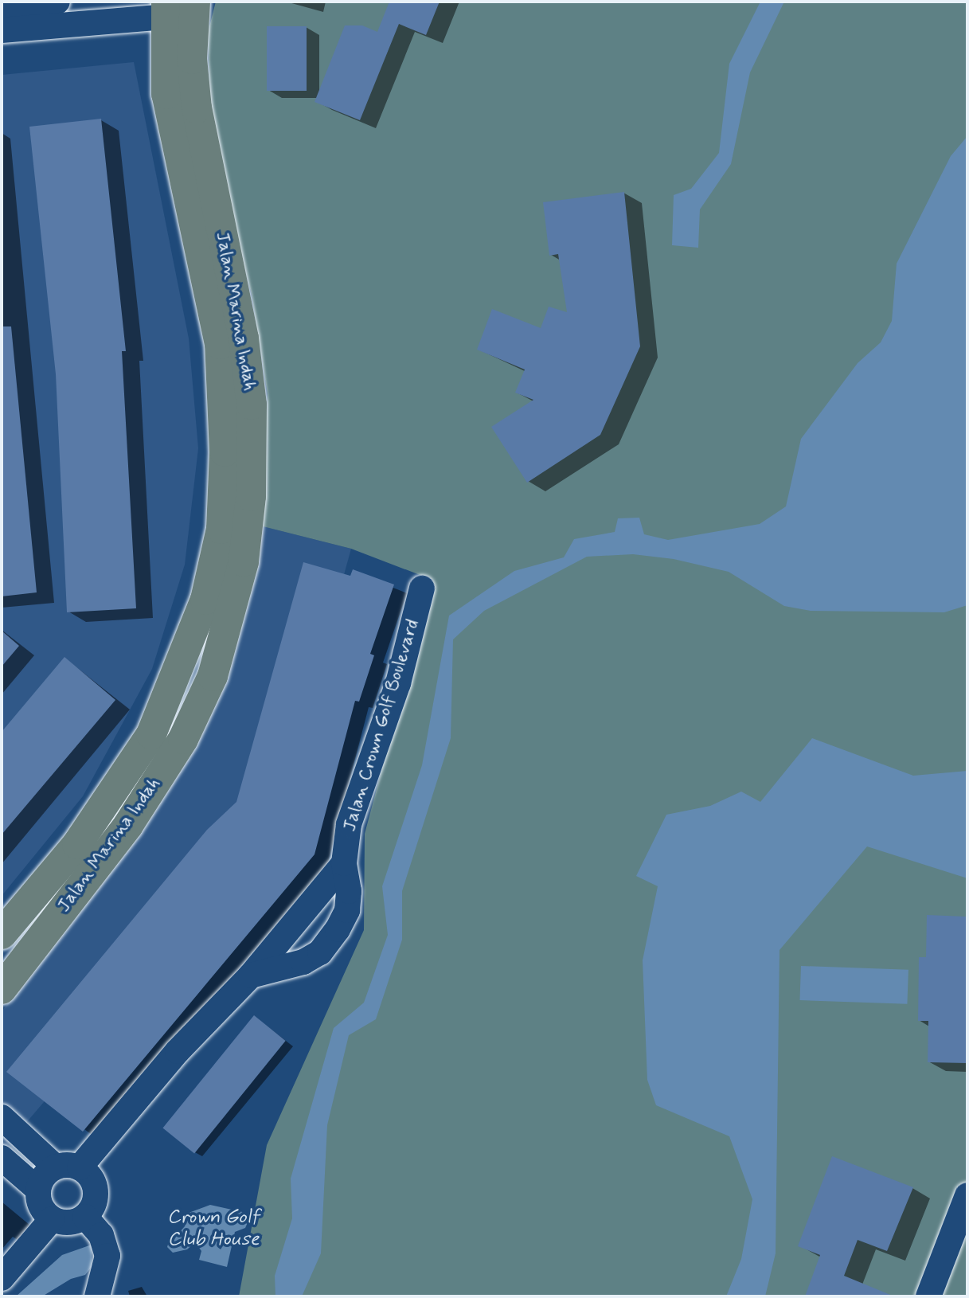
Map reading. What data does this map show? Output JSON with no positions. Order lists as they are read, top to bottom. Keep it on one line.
{"streets":{"main road":["Jalan Marina Indah"],"street":["Jalan Crown Golf Boulevard"]},"water":["Crown Golf Club House"]}
